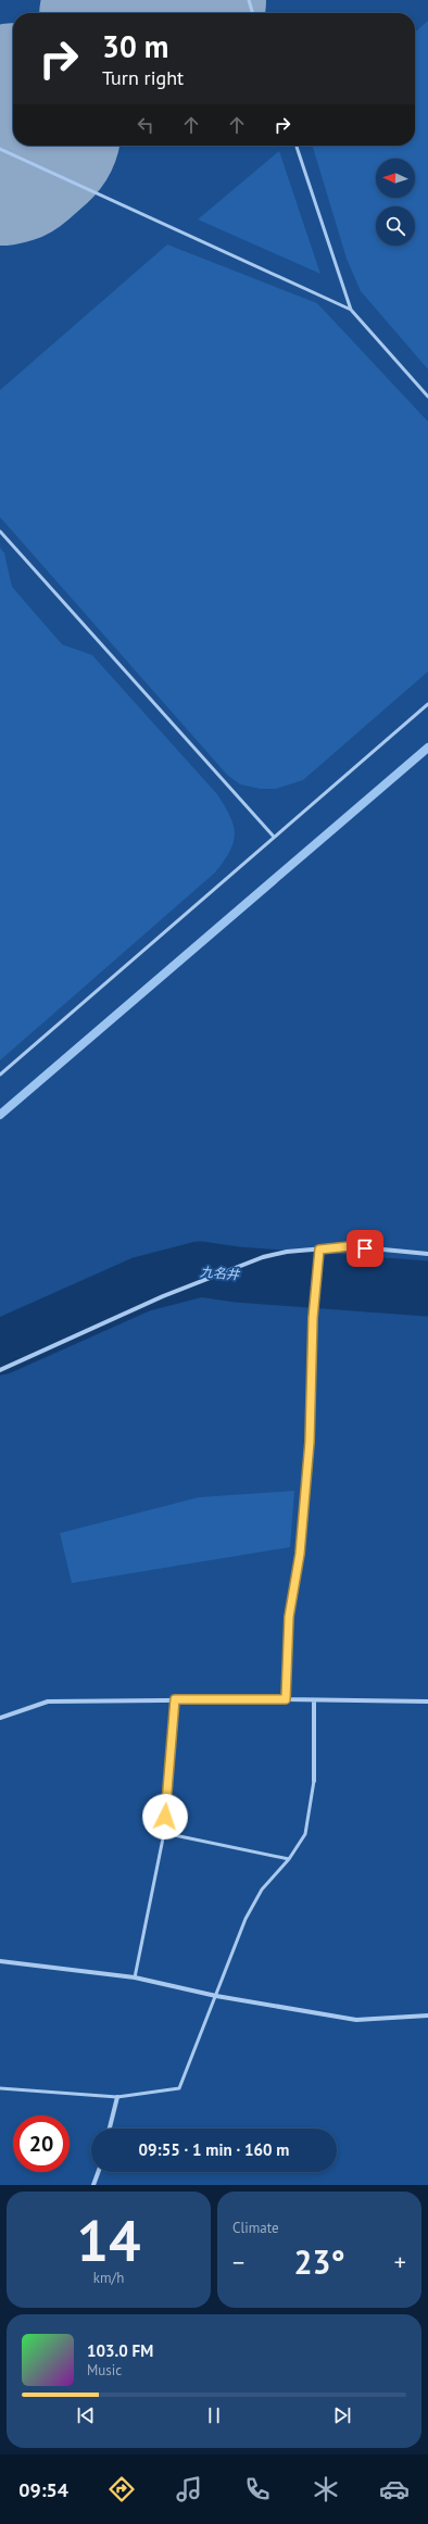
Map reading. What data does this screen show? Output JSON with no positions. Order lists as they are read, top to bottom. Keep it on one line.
{"water":["九名井"],"north":"left","page":{"turn":["30 m","Turn right"],"limit":"20","trip":"09:55 · 1 min · 160 m","tile":[["14","km/h"],"Climate"],"heat":["−","23°","+"],"song":["103.0 FM","Music"],"tabs":"09:54"}}
